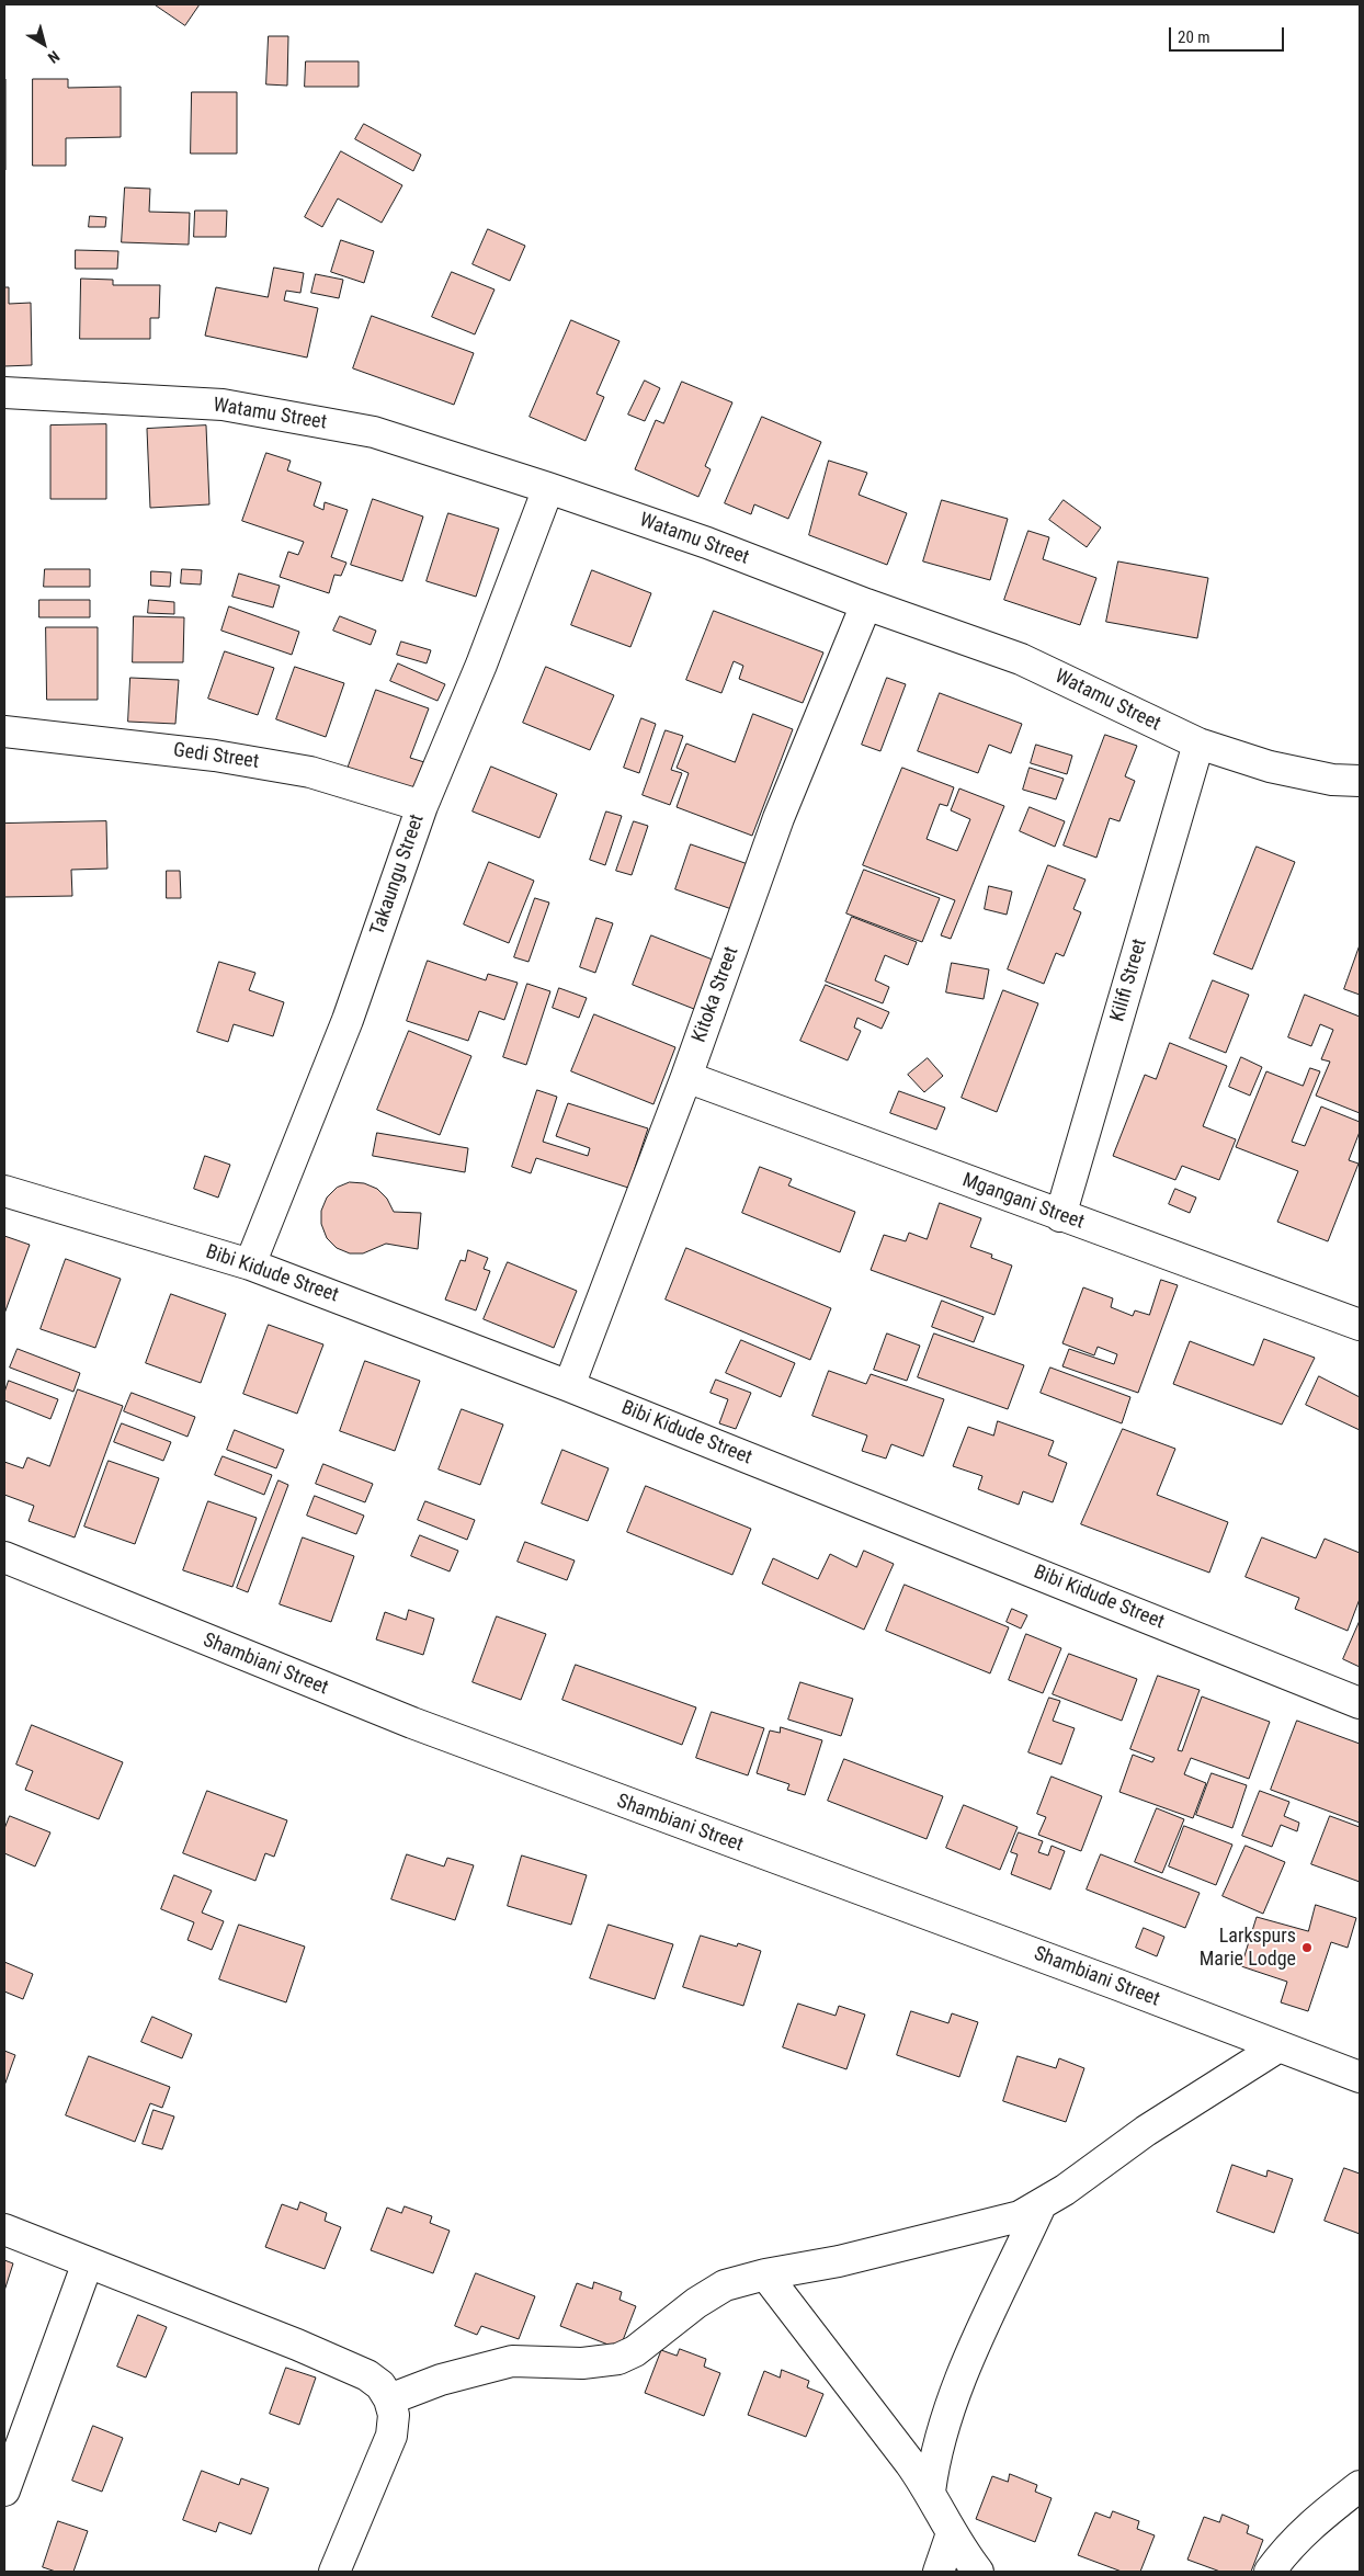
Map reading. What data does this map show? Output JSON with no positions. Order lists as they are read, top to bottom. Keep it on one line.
{"streets":{"street":["Watamu Street","Gedi Street","Takaungu Street","Kilifi Street","Kitoka Street","Mgangani Street","Bibi Kidude Street","Shambiani Street"]},"crossings":[["Watamu Street","Takaungu Street"],["Watamu Street","Kilifi Street"],["Watamu Street","Kitoka Street"],["Gedi Street","Takaungu Street"],["Takaungu Street","Bibi Kidude Street"],["Kilifi Street","Mgangani Street"],["Kitoka Street","Mgangani Street"],["Kitoka Street","Bibi Kidude Street"]],"places":["Larkspurs Marie Lodge"],"scale_bar":"20 m","north":"bottom right"}
